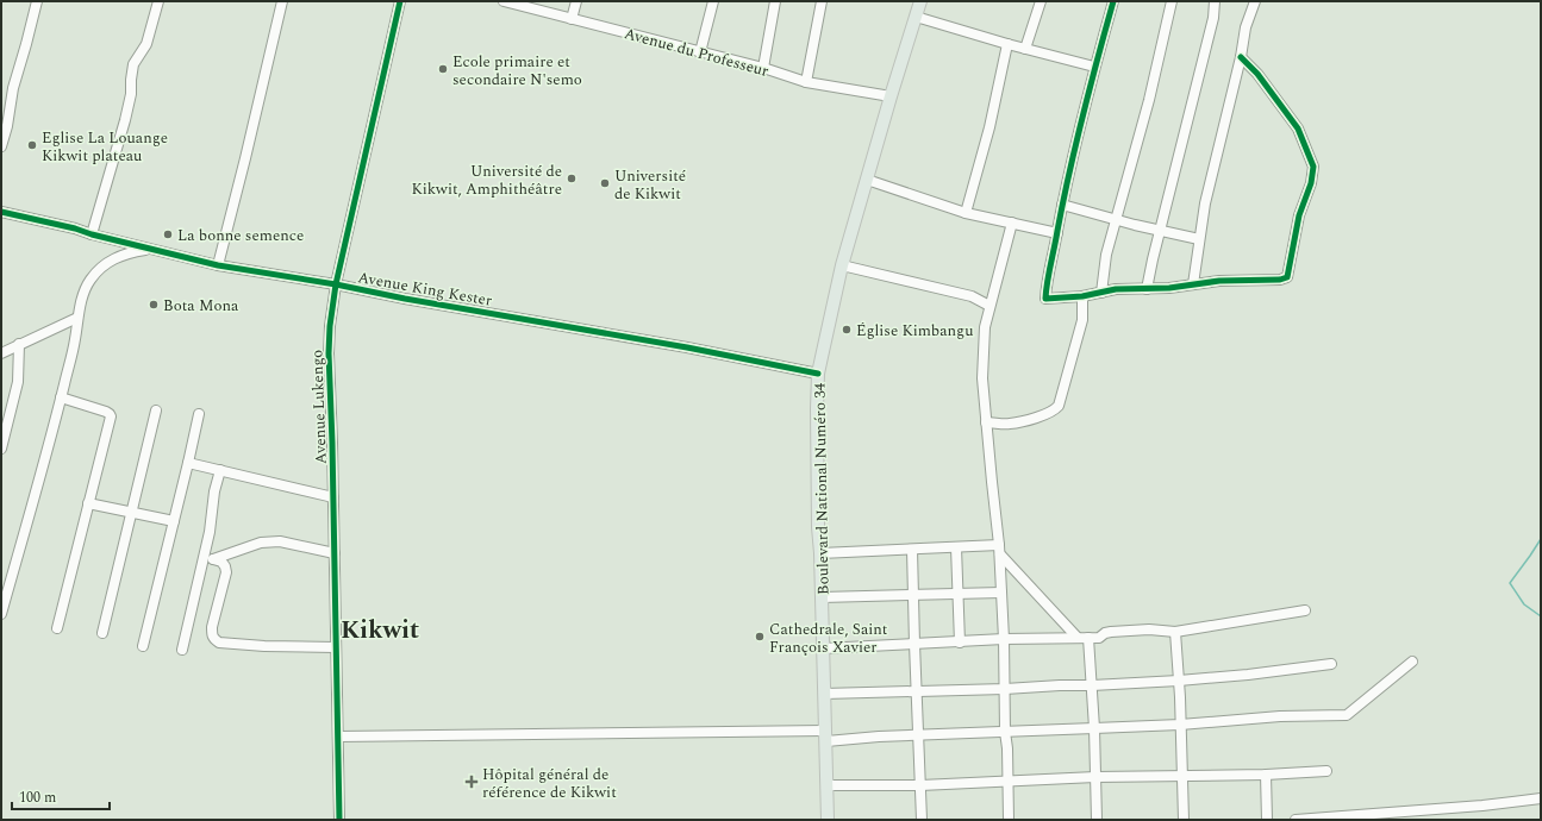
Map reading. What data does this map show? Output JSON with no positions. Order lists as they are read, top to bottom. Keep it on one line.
{"streets":{"main road":["Boulevard National Numéro 34"],"street":["Avenue du Professeur","Avenue King Kester","Avenue Lukengo"]},"crossings":[["Avenue du Professeur","Boulevard National Numéro 34"],["Avenue King Kester","Avenue Lukengo"],["Avenue King Kester","Boulevard National Numéro 34"]],"districts":["Kikwit"],"places":{"other":["Ecole primaire et secondaire N'semo","Eglise La Louange Kikwit plateau","Université de Kikwit, Amphithéâtre","Université de Kikwit","La bonne semence","Bota Mona","Église Kimbangu","Cathedrale, Saint François Xavier"],"health":["Hôpital général de référence de Kikwit"]},"scale_bar":"100 m"}
